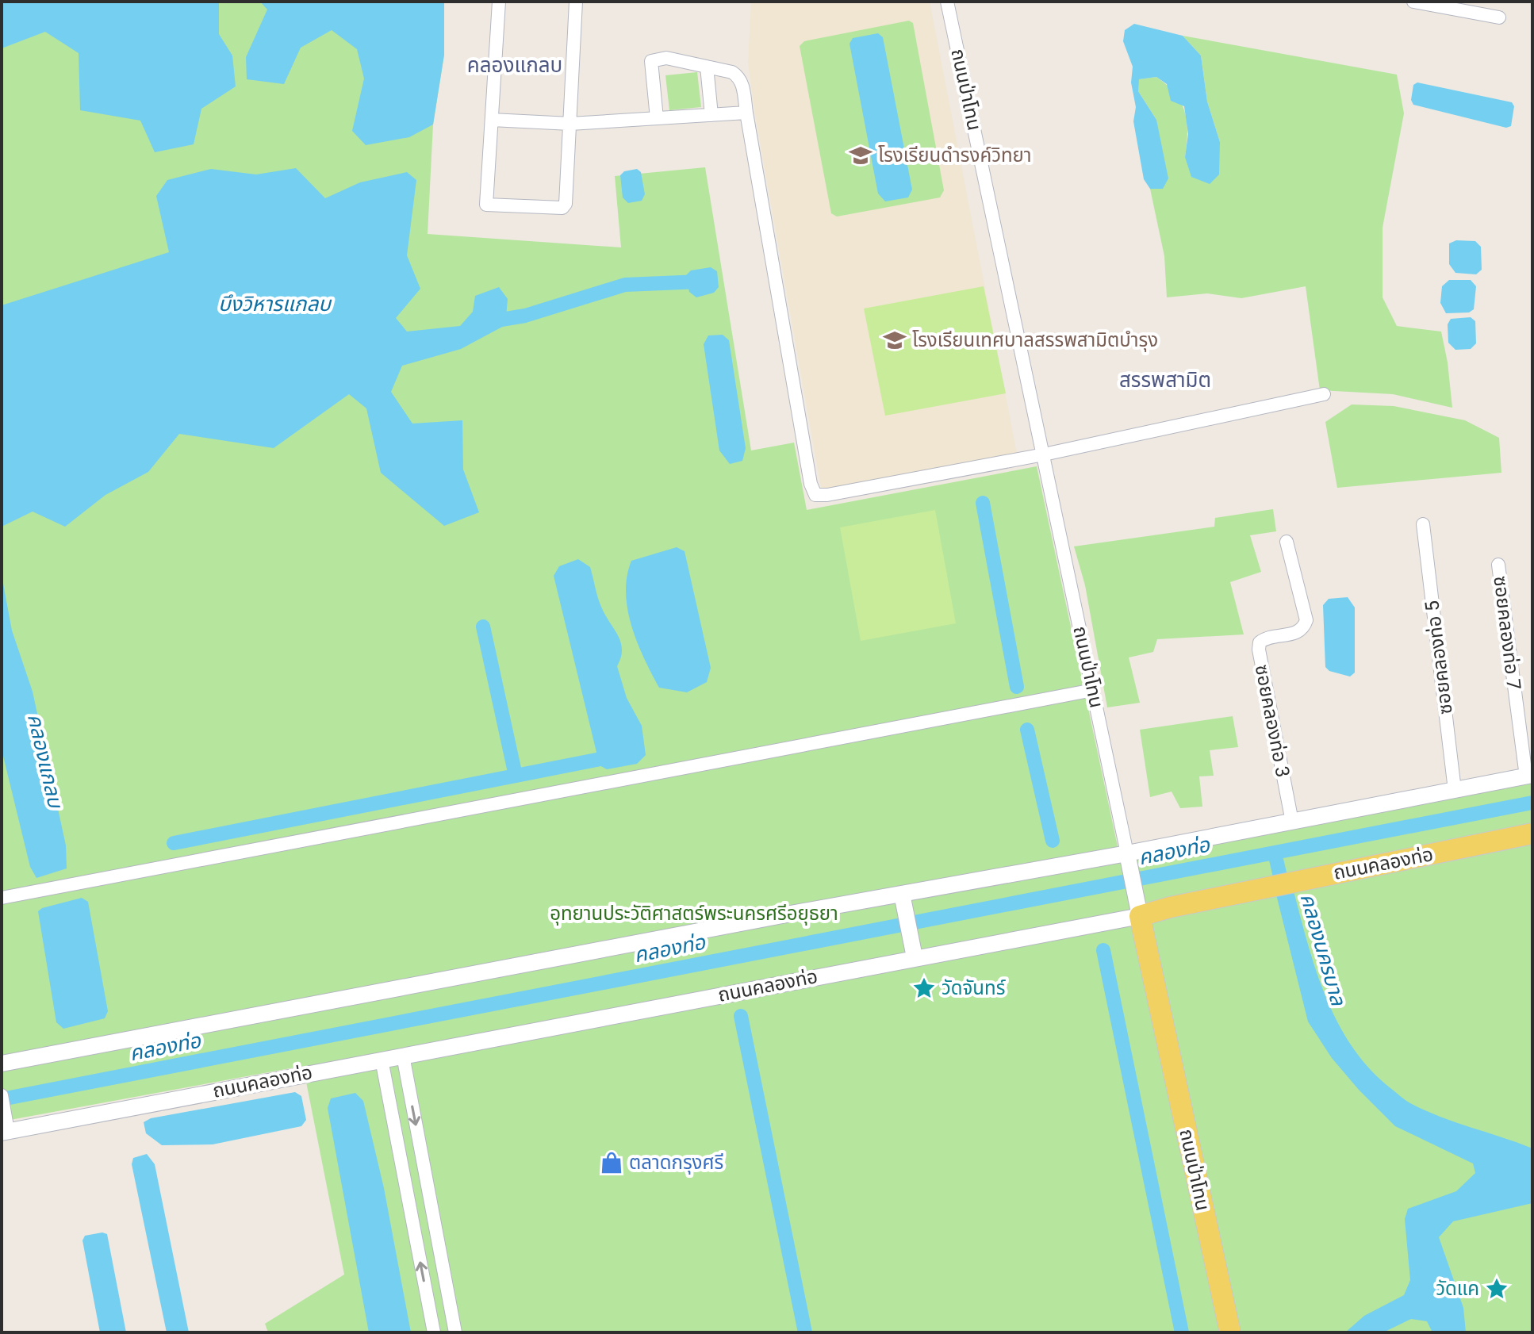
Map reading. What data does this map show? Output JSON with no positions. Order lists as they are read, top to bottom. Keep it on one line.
{"streets":{"main road":["ถนนป่าโทน","ถนนคลองท่อ"],"street":["ซอยคลองท่อ 7","ซอยคลองท่อ 5","ซอยคลองท่อ 3"]},"crossings":[["ถนนป่าโทน","ถนนคลองท่อ"]],"districts":["คลองแกลบ","สรรพสามิต"],"water":["บึงวิหารแกลบ","คลองแกลบ","คลองท่อ","คลองนครบาล"],"parks":["อุทยานประวัติศาสตร์พระนครศรีอยุธยา"],"places":{"school or university":["โรงเรียนดำรงค์วิทยา","โรงเรียนเทศบาลสรรพสามิตบำรุง"],"place":["วัดจันทร์","วัดแค"],"shop":["ตลาดกรุงศรี"]}}
